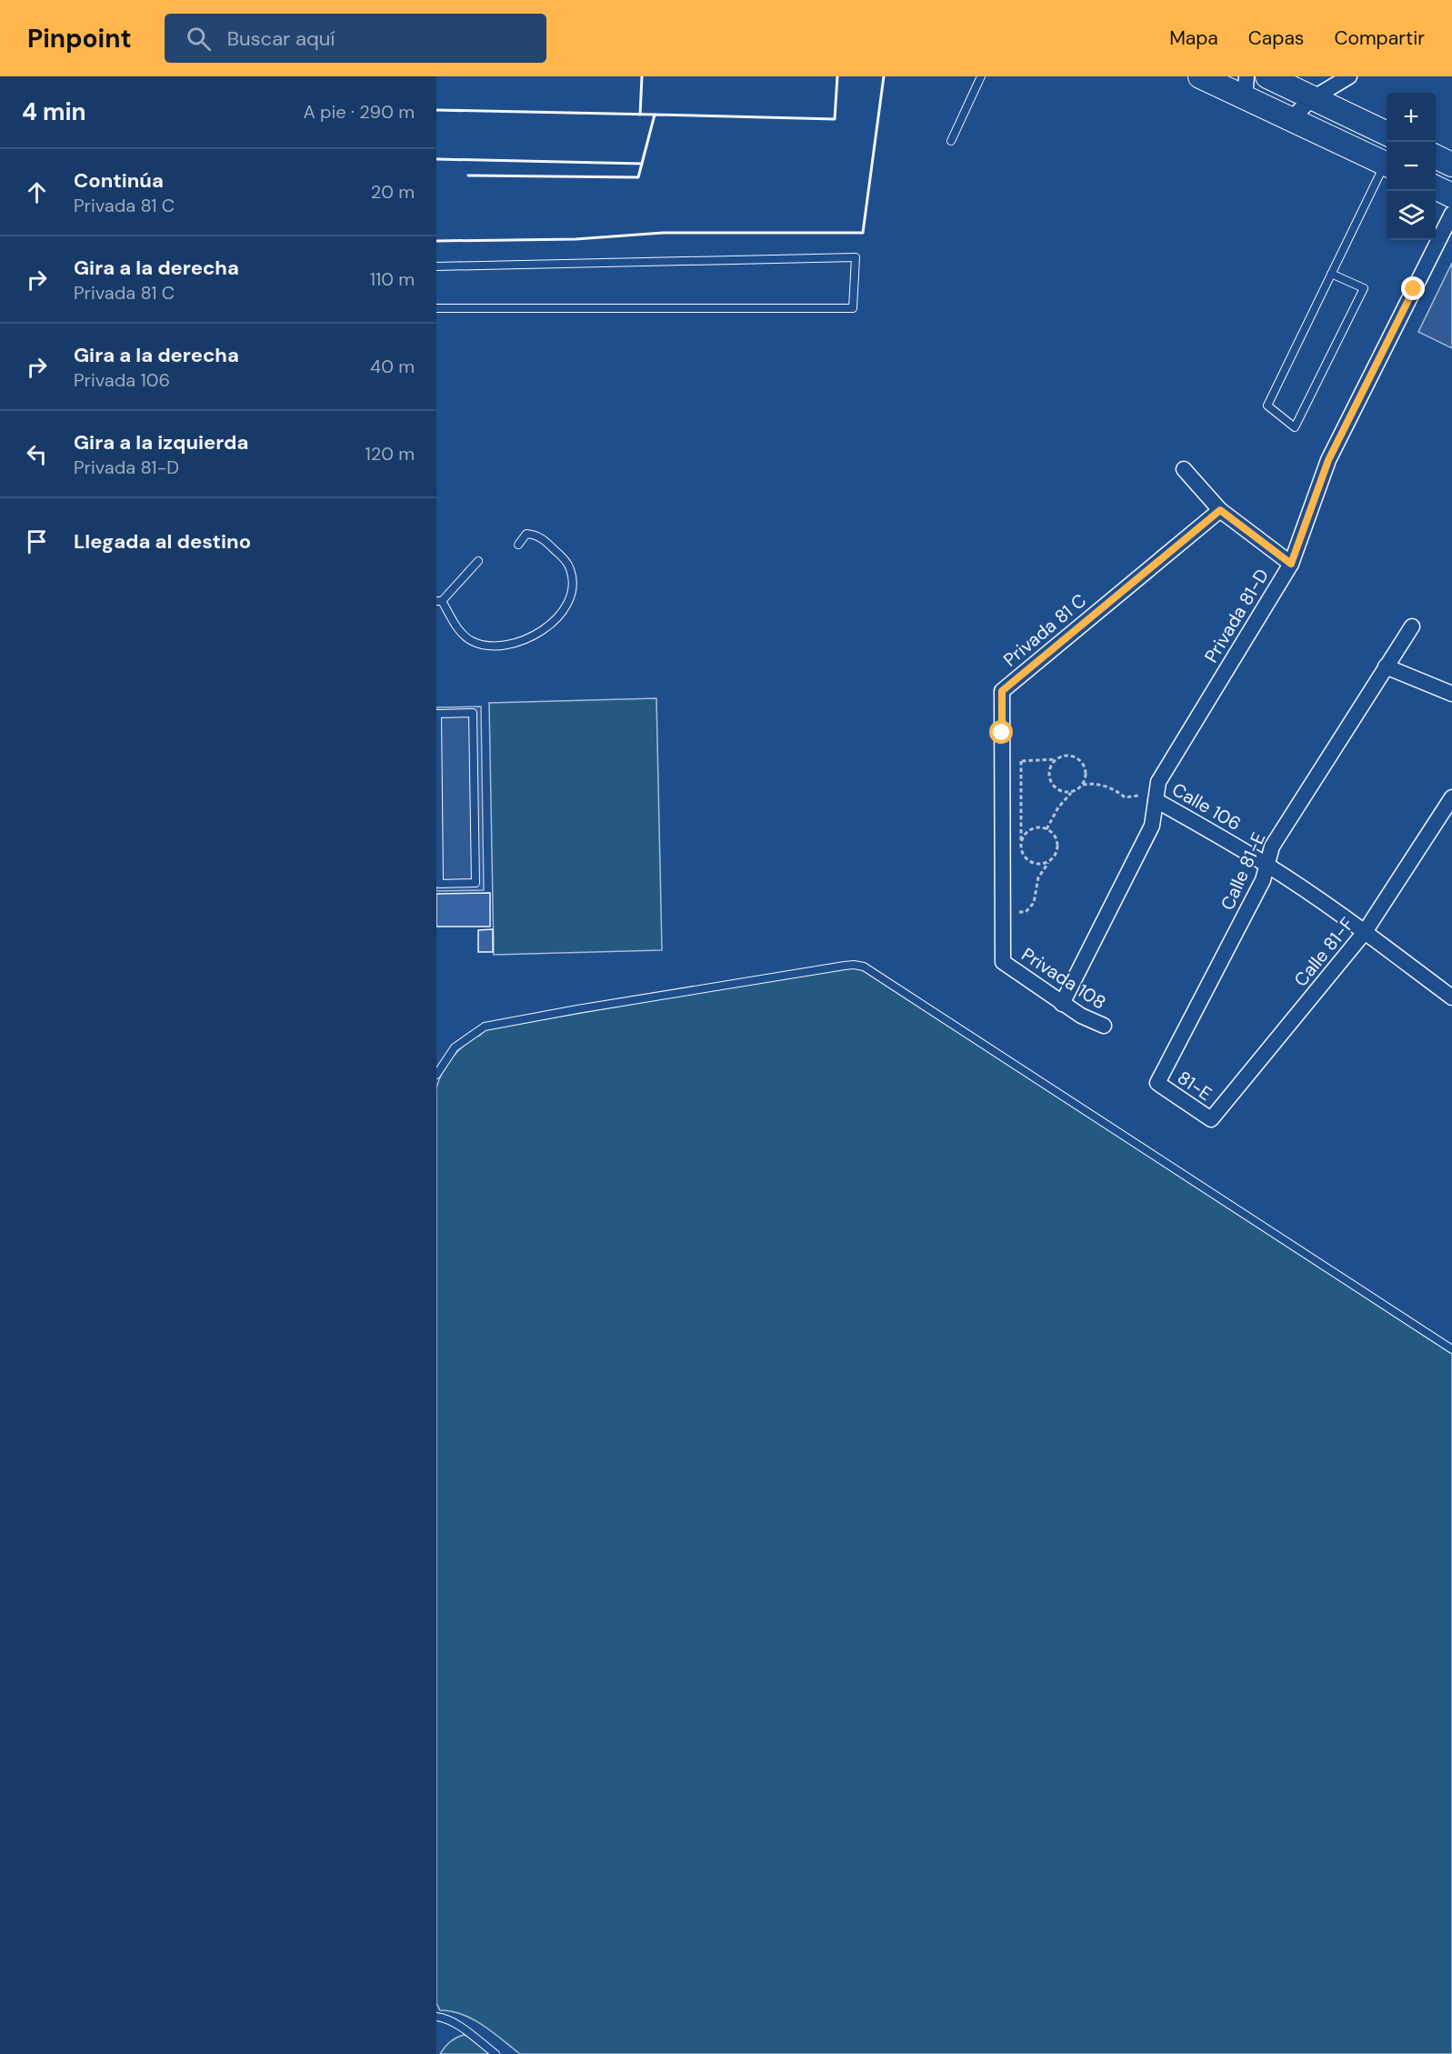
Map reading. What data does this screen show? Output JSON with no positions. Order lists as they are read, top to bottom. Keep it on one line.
{"streets":{"street":["Privada 81-D","Privada 81 C","Calle 106","Calle 81-E","Calle 81-F","Privada 108","81-E"]},"crossings":[["Privada 81-D","Calle 106"],["Privada 81-D","Privada 108"],["Privada 81 C","Privada 108"],["Calle 106","Calle 81-E"],["Calle 106","Calle 81-F"],["Calle 81-E","81-E"],["Calle 81-F","81-E"]],"page":{"header":"Pinpoint","search":"Buscar aquí","nav":["Mapa","Capas","Compartir"],"heading":["4 min","A pie · 290 m"],"map_buttons":["+","−"],"list":[["Continúa","Privada 81 C","20 m"],["Gira a la derecha","Privada 81 C","110 m"],["Gira a la derecha","Privada 106","40 m"],["Gira a la izquierda","Privada 81-D","120 m"],"Llegada al destino"]}}
